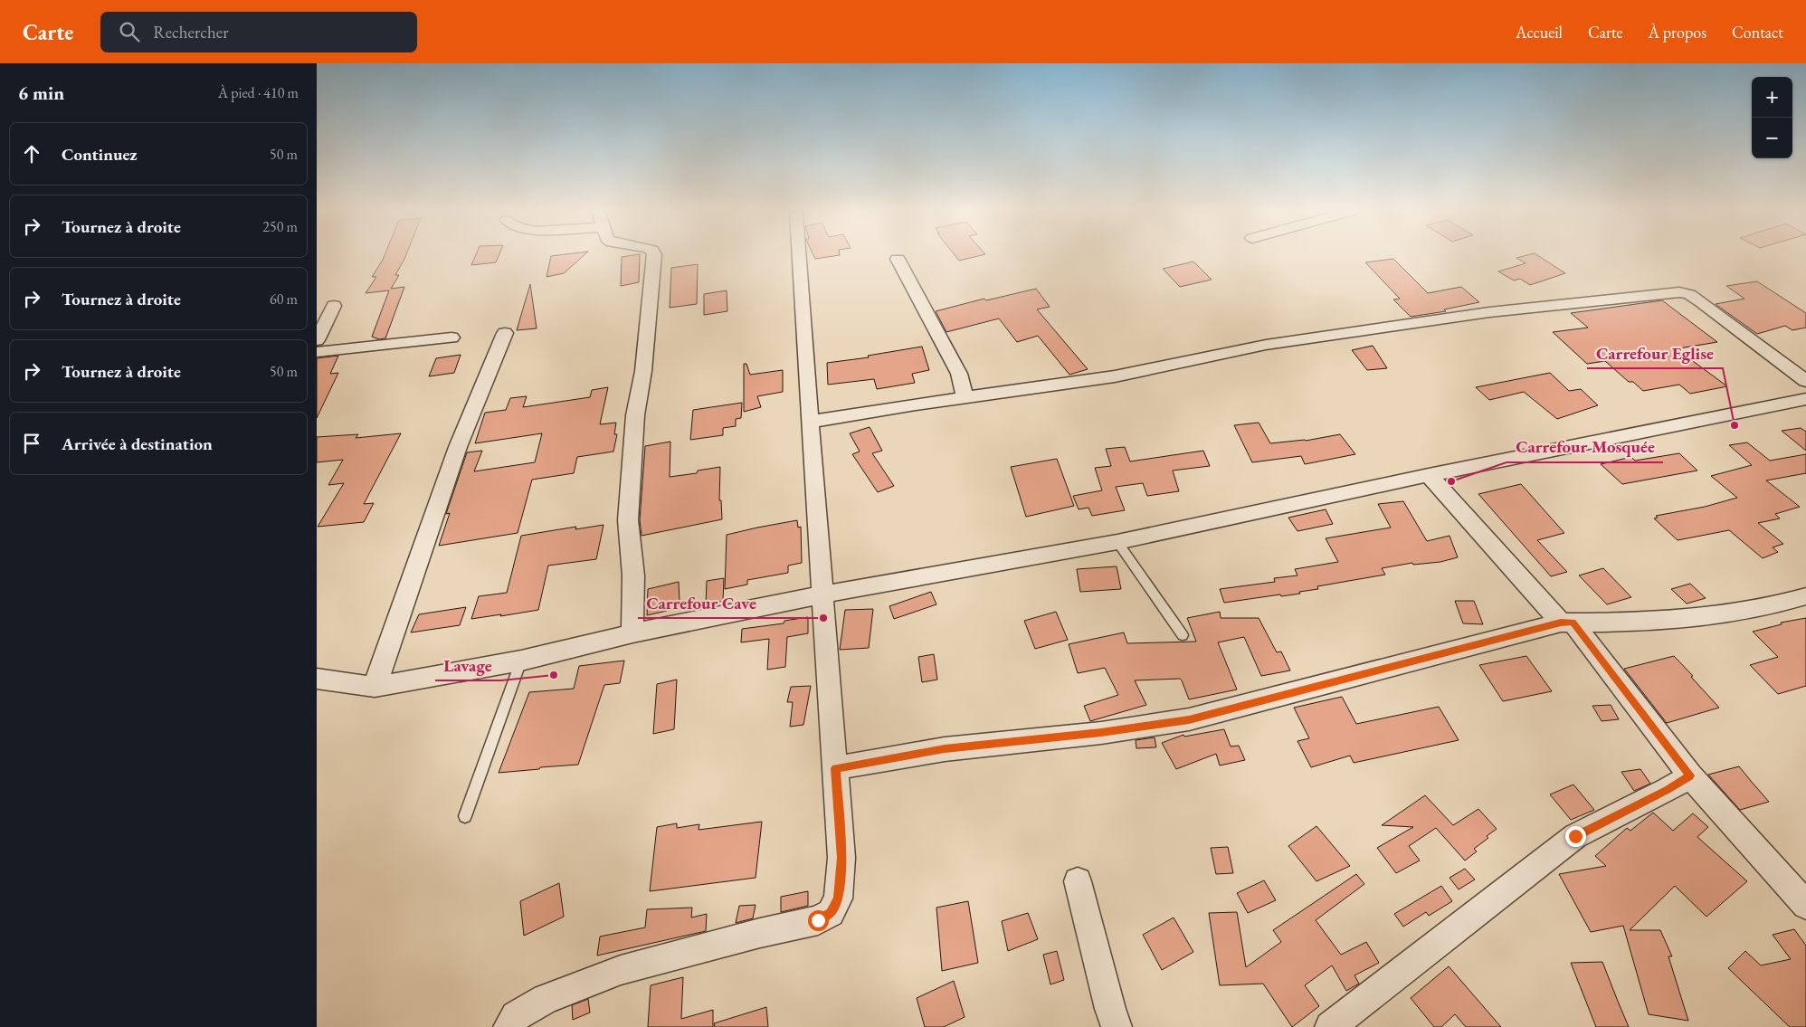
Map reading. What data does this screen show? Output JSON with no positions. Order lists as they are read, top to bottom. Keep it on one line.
{"places":["Carrefour Eglise","Carrefour Mosquée","Carrefour Cave","Lavage"],"page":{"header":"Carte","search":"Rechercher","nav":["Accueil","Carte","À propos","Contact"],"heading":["6 min","À pied · 410 m"],"map_buttons":["+","−"],"list":[["Continuez","50 m"],["Tournez à droite","250 m"],["Tournez à droite","60 m"],["Tournez à droite","50 m"],"Arrivée à destination"]}}
